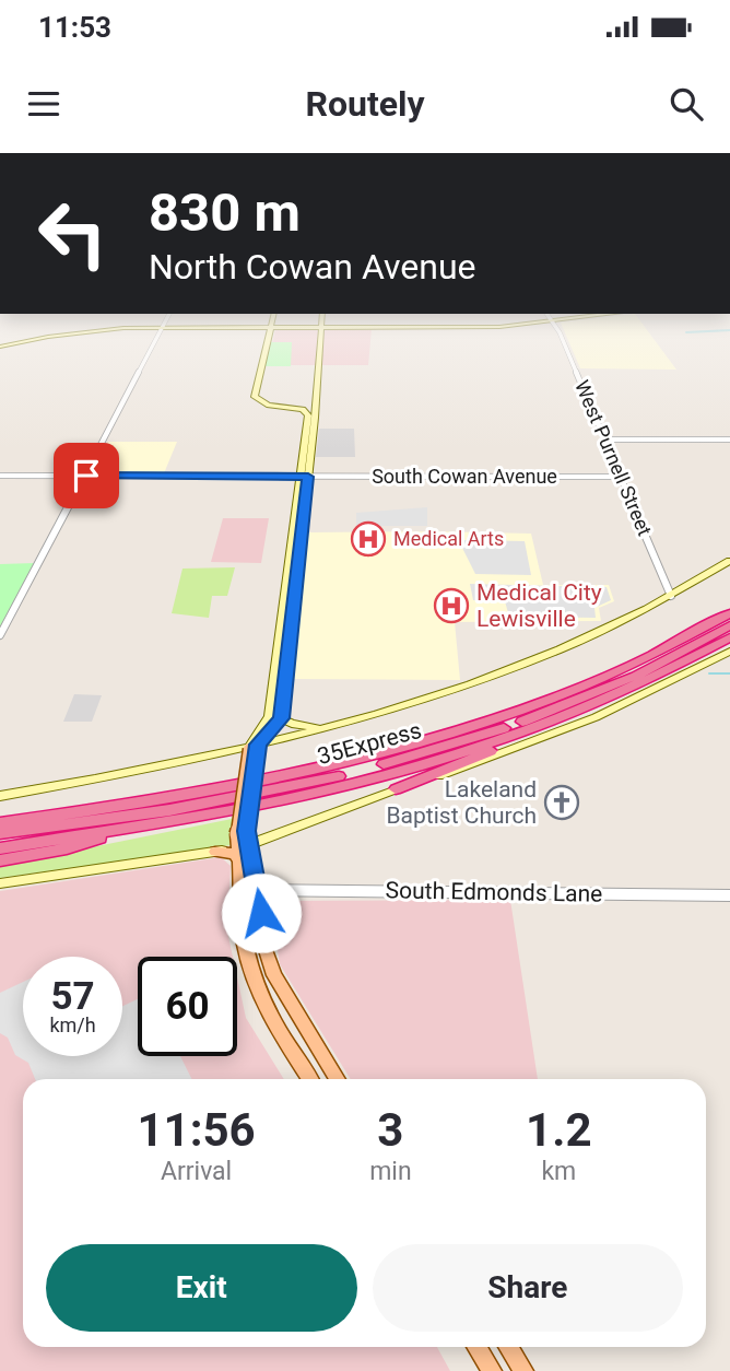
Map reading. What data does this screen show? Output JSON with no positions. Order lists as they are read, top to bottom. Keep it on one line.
{"streets":{"highway":["35Express"],"street":["West Purnell Street","South Cowan Avenue","South Edmonds Lane"]},"crossings":[["West Purnell Street","South Cowan Avenue"]],"places":{"hospital":["Medical Arts","Medical City Lewisville"],"church":["Lakeland Baptist Church"]},"page":{"status":"11:53","header":"Routely","turn":["830 m","North Cowan Avenue"],"speed":"57 km/h","limit":"60","eta":["11:56","Arrival","3","min","1.2","km"],"buttons":["Exit","Share"]}}
